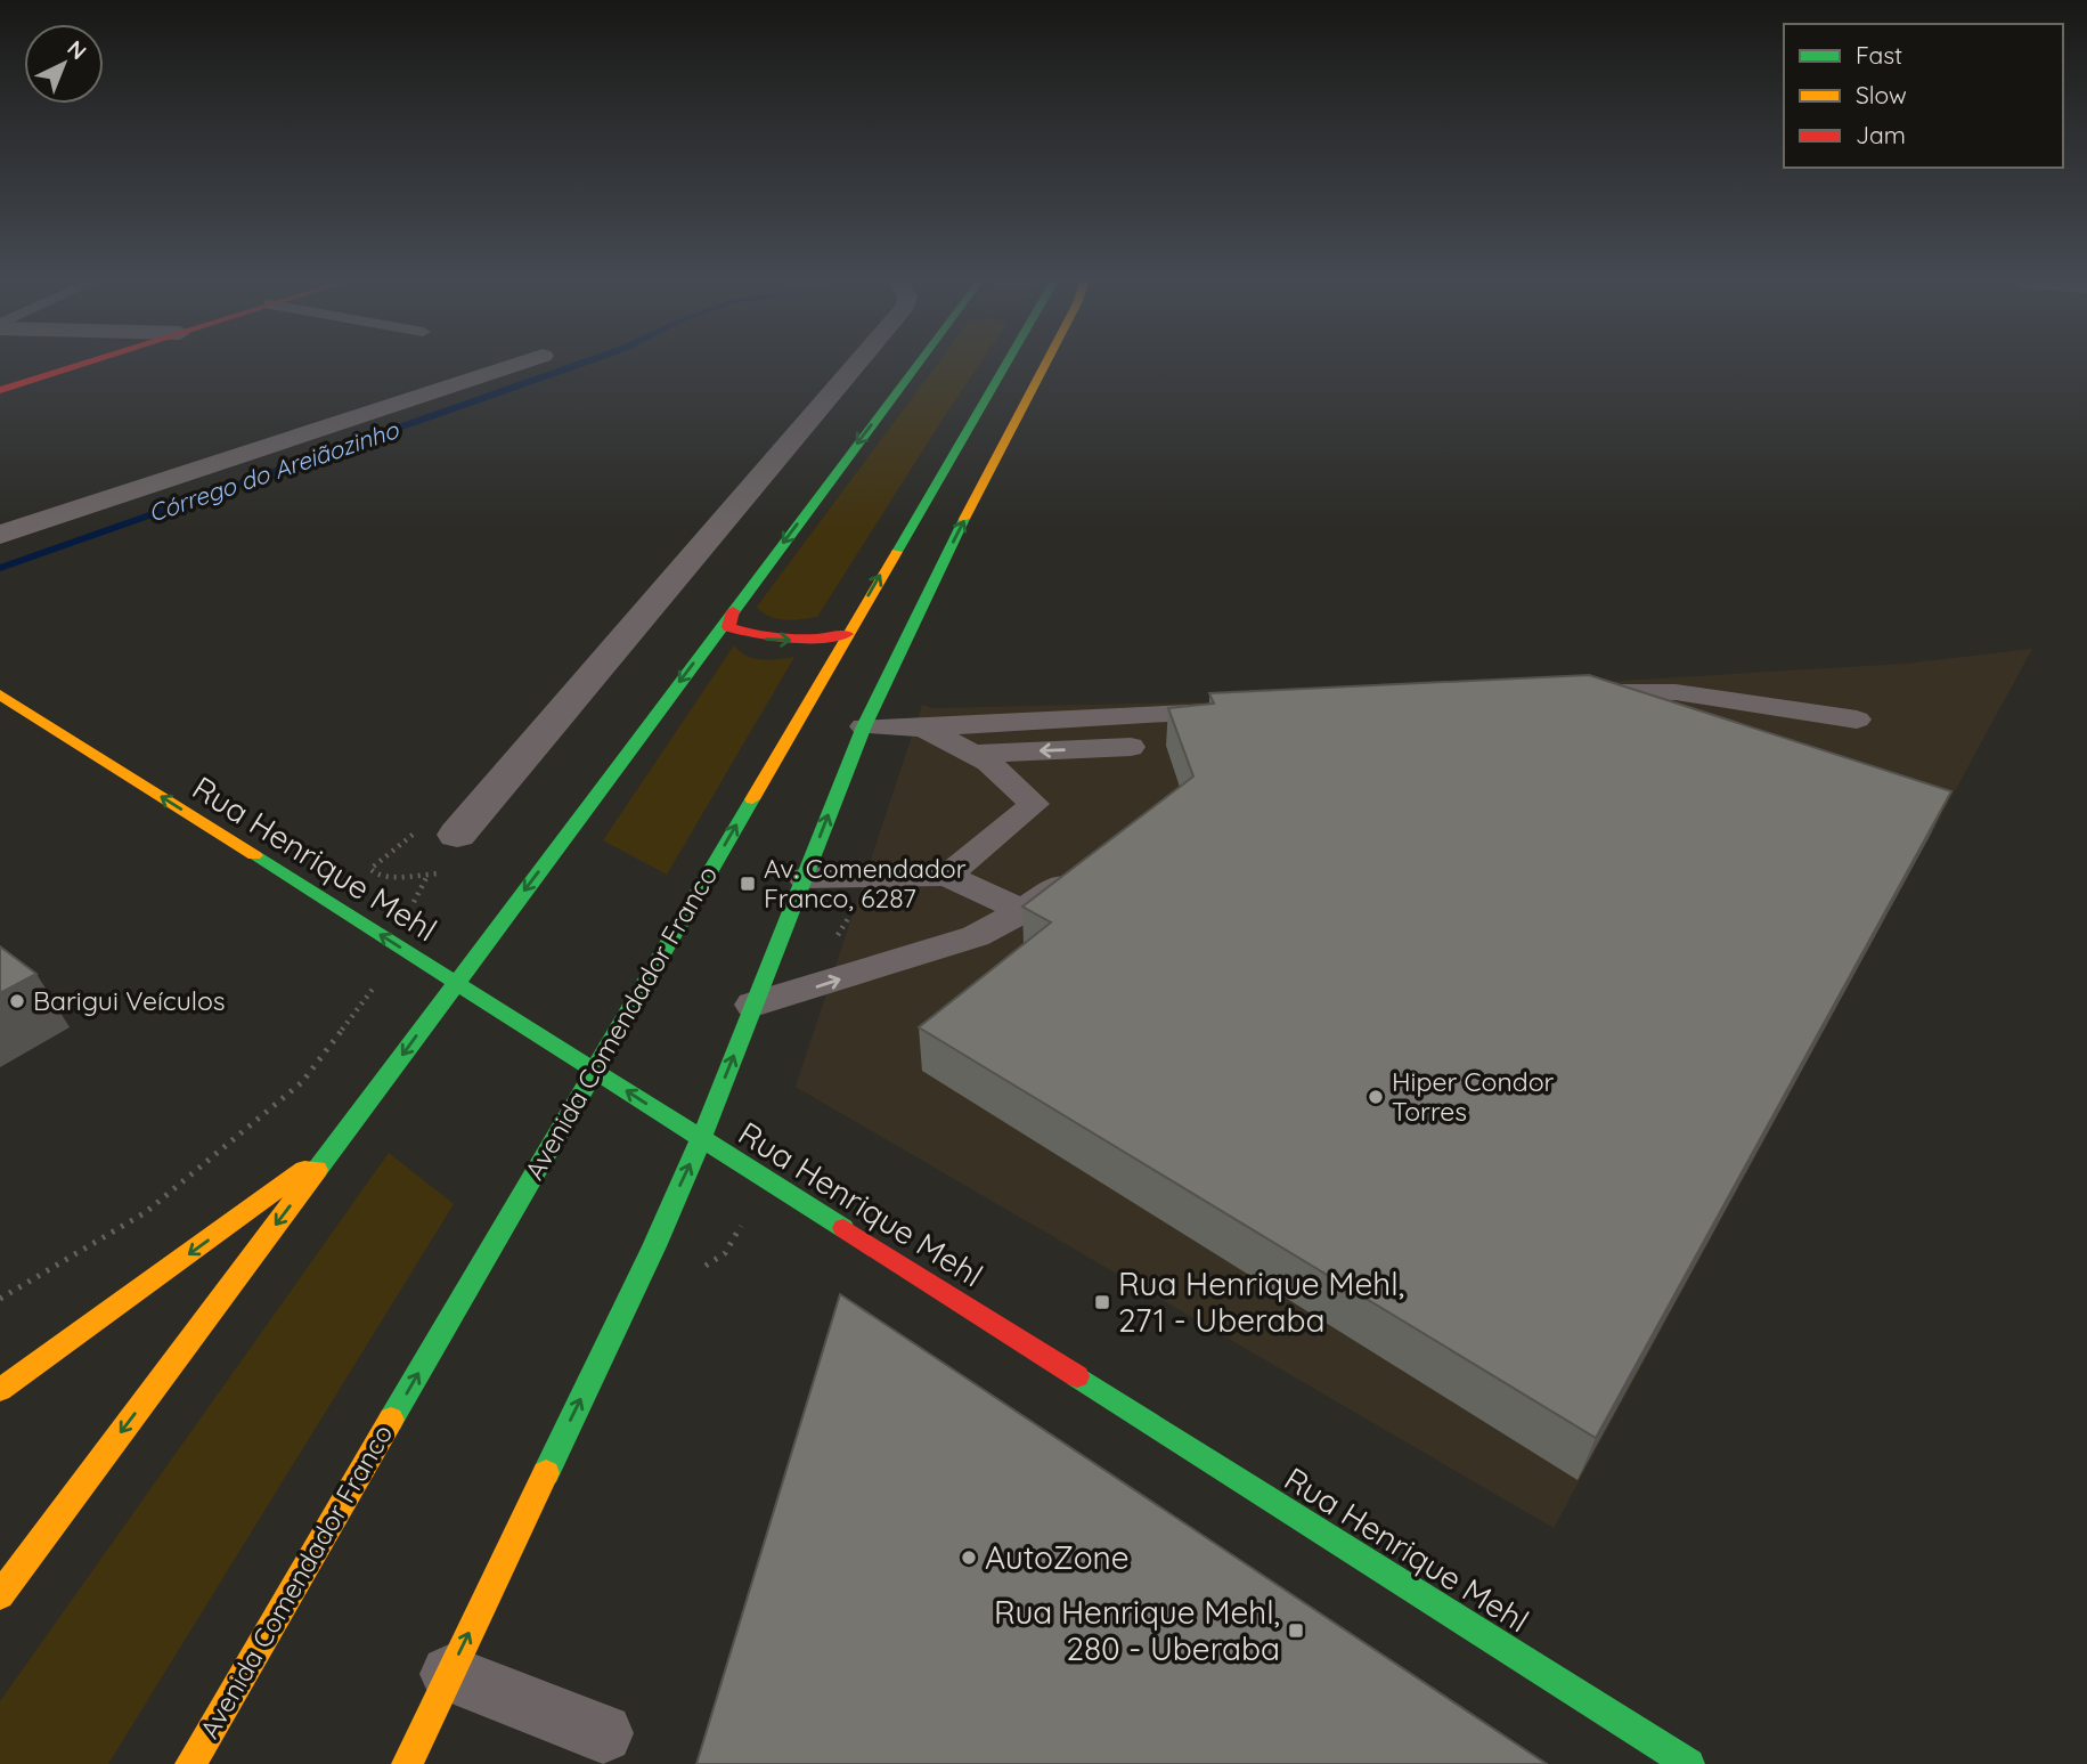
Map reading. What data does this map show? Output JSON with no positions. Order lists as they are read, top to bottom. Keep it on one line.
{"streets":{"main road":["Rua Henrique Mehl","Avenida Comendador Franco"]},"crossings":[["Rua Henrique Mehl","Avenida Comendador Franco"]],"water":["Córrego do Areiãozinho"],"places":{"transit":["Av. Comendador Franco, 6287","Rua Henrique Mehl, 271 - Uberaba","Rua Henrique Mehl, 280 - Uberaba"],"other":["Barigui Veículos","Hiper Condor Torres","AutoZone"]},"legend":["Fast","Slow","Jam"],"north":"top right"}
